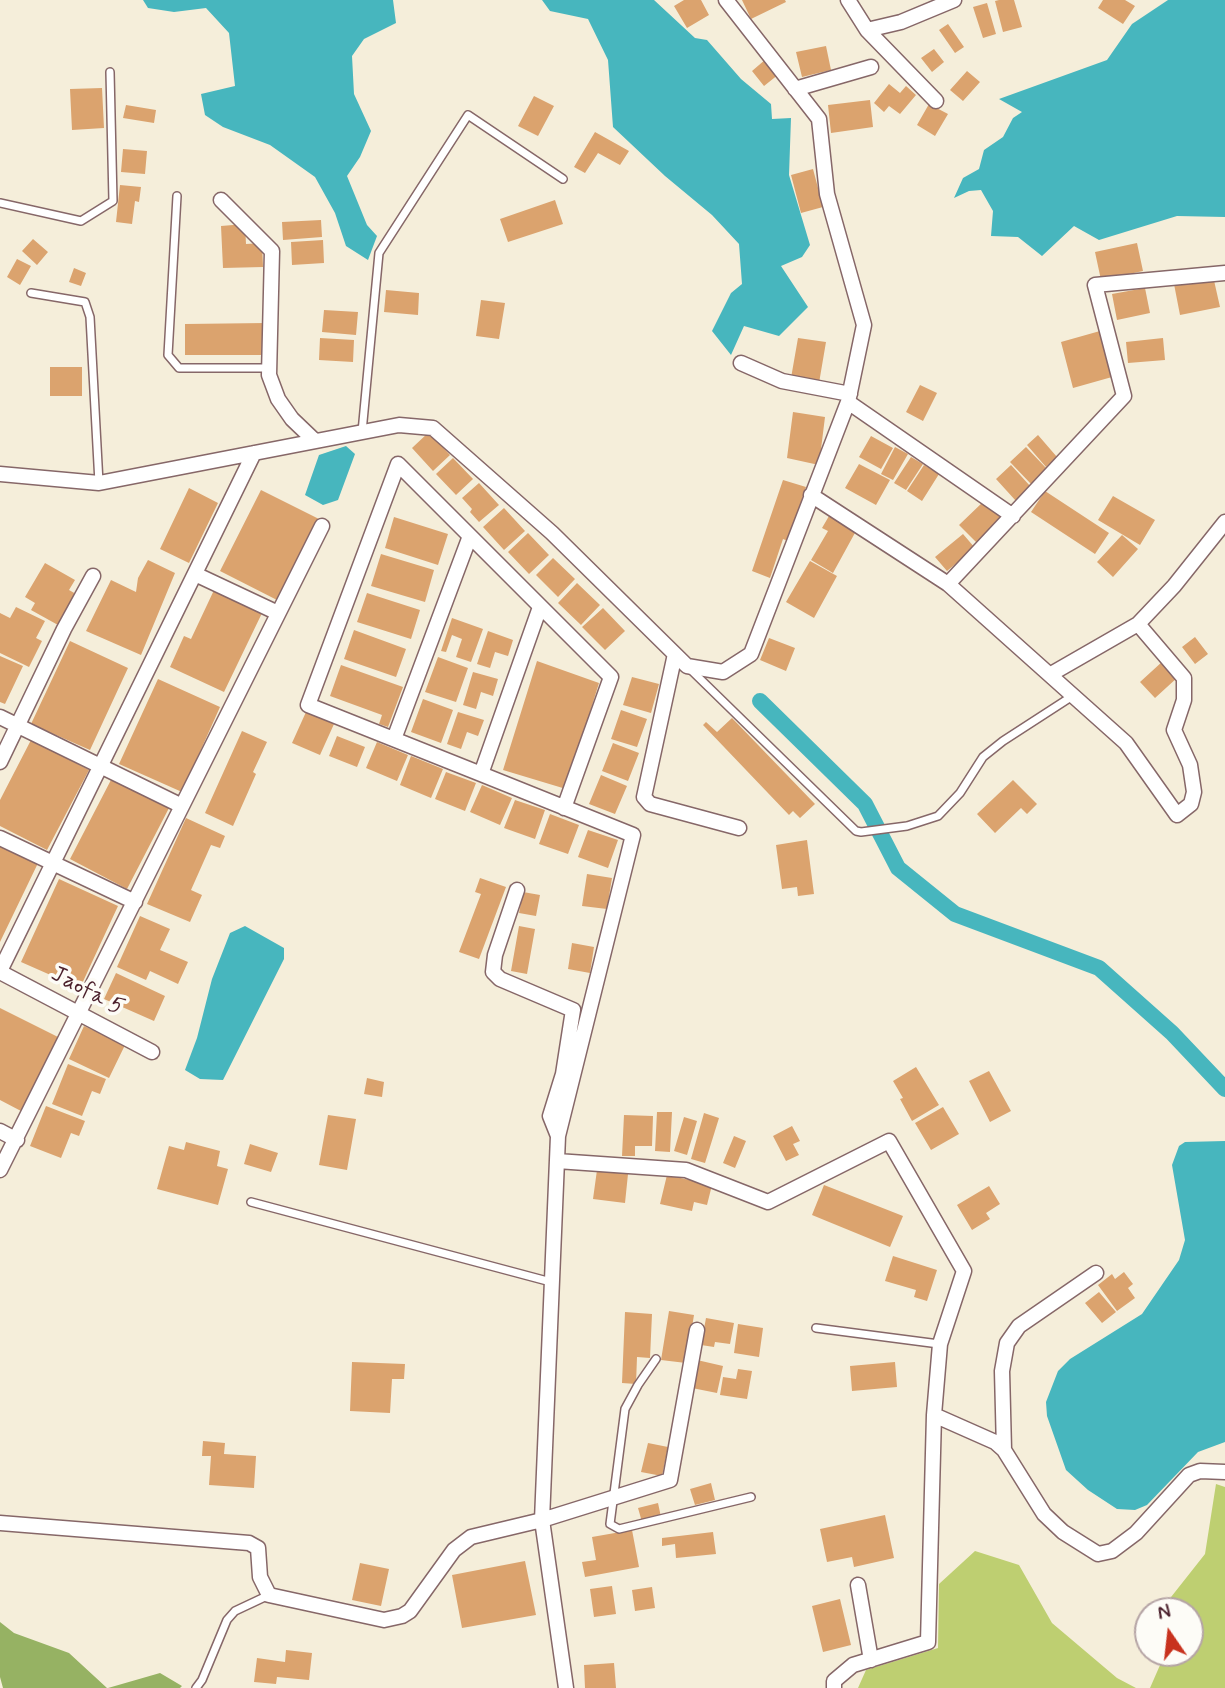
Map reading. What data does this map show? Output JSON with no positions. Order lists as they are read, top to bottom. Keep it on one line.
{"streets":{"street":["Jaofa 5"]},"north":"top"}
